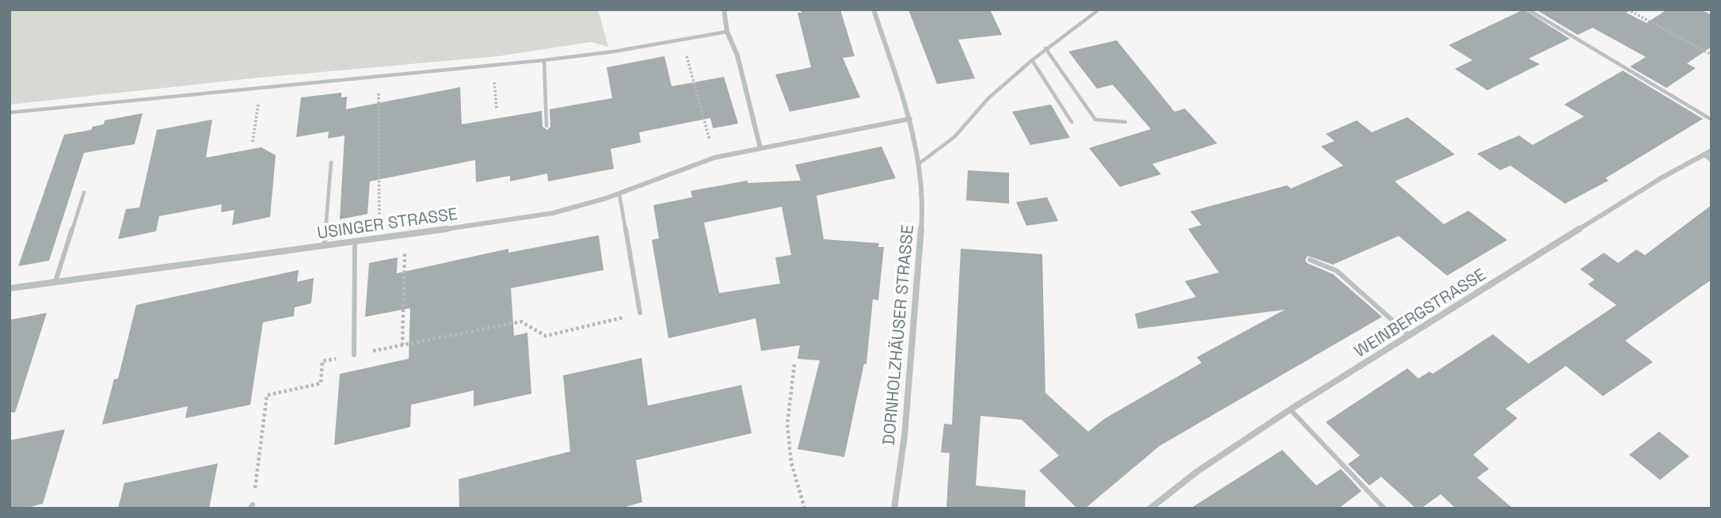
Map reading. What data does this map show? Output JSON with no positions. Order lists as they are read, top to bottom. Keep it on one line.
{"streets":{"street":["USINGER STRASSE","WEINBERGSTRASSE","DORNHOLZHÄUSER STRASSE"]},"crossings":[["USINGER STRASSE","DORNHOLZHÄUSER STRASSE"]]}
